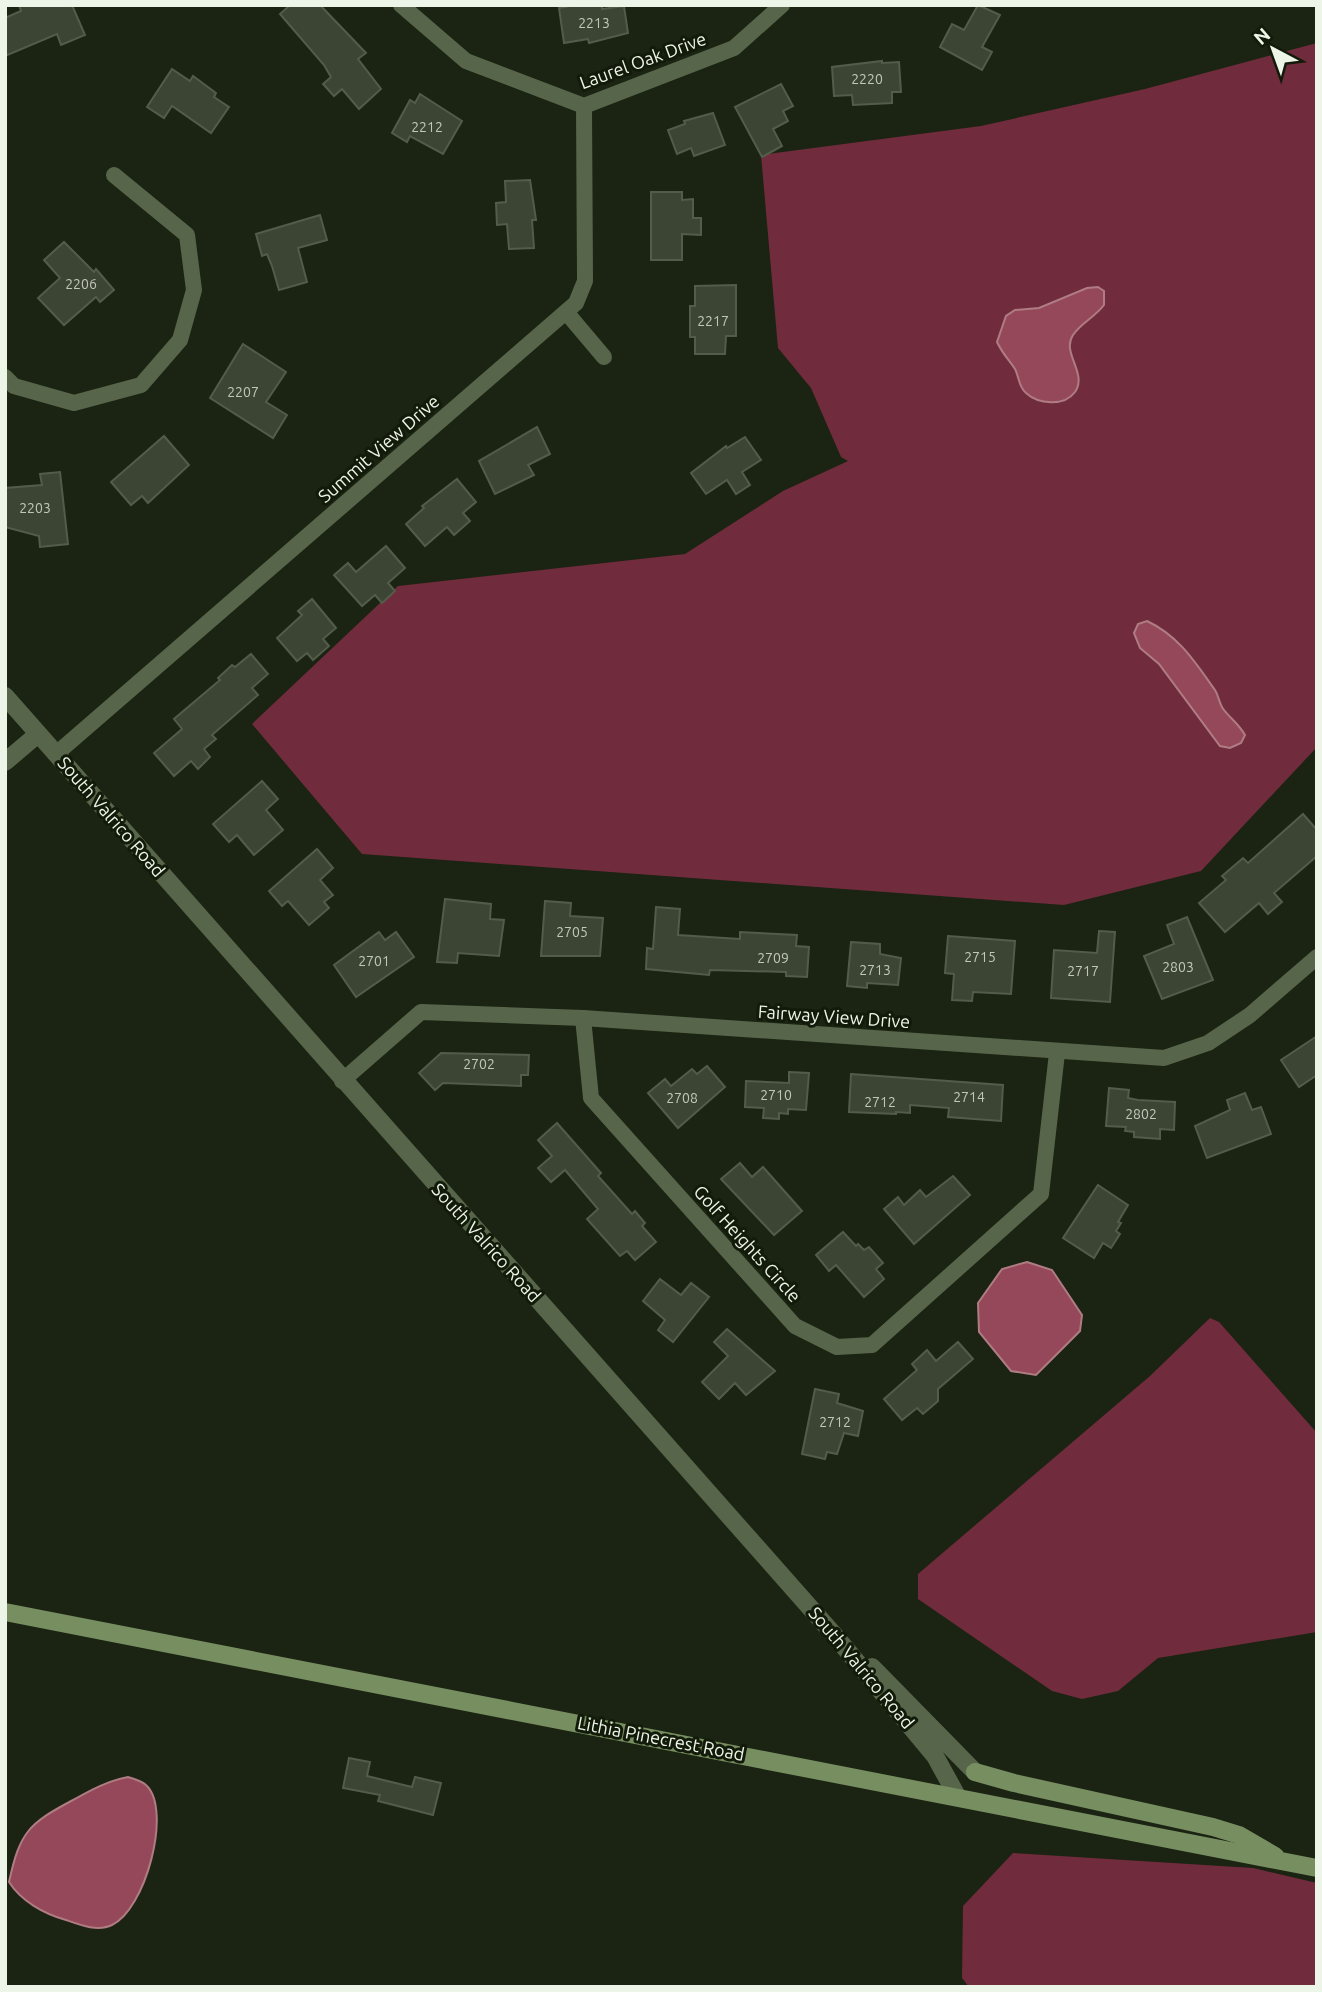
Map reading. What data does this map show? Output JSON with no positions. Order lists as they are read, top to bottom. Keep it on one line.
{"streets":{"main road":["Lithia Pinecrest Road"],"street":["Laurel Oak Drive","Summit View Drive","South Valrico Road","Fairway View Drive","Golf Heights Circle"]},"crossings":[["Laurel Oak Drive","Summit View Drive"],["Summit View Drive","South Valrico Road"],["South Valrico Road","Fairway View Drive"],["South Valrico Road","Lithia Pinecrest Road"],["Fairway View Drive","Golf Heights Circle"]],"house_numbers":["2213","2220","2212","2206","2217","2207","2203","2705","2715","2709","2701","2803","2713","2717","2702","2710","2714","2708","2712","2802","2712"],"north":"top left"}
